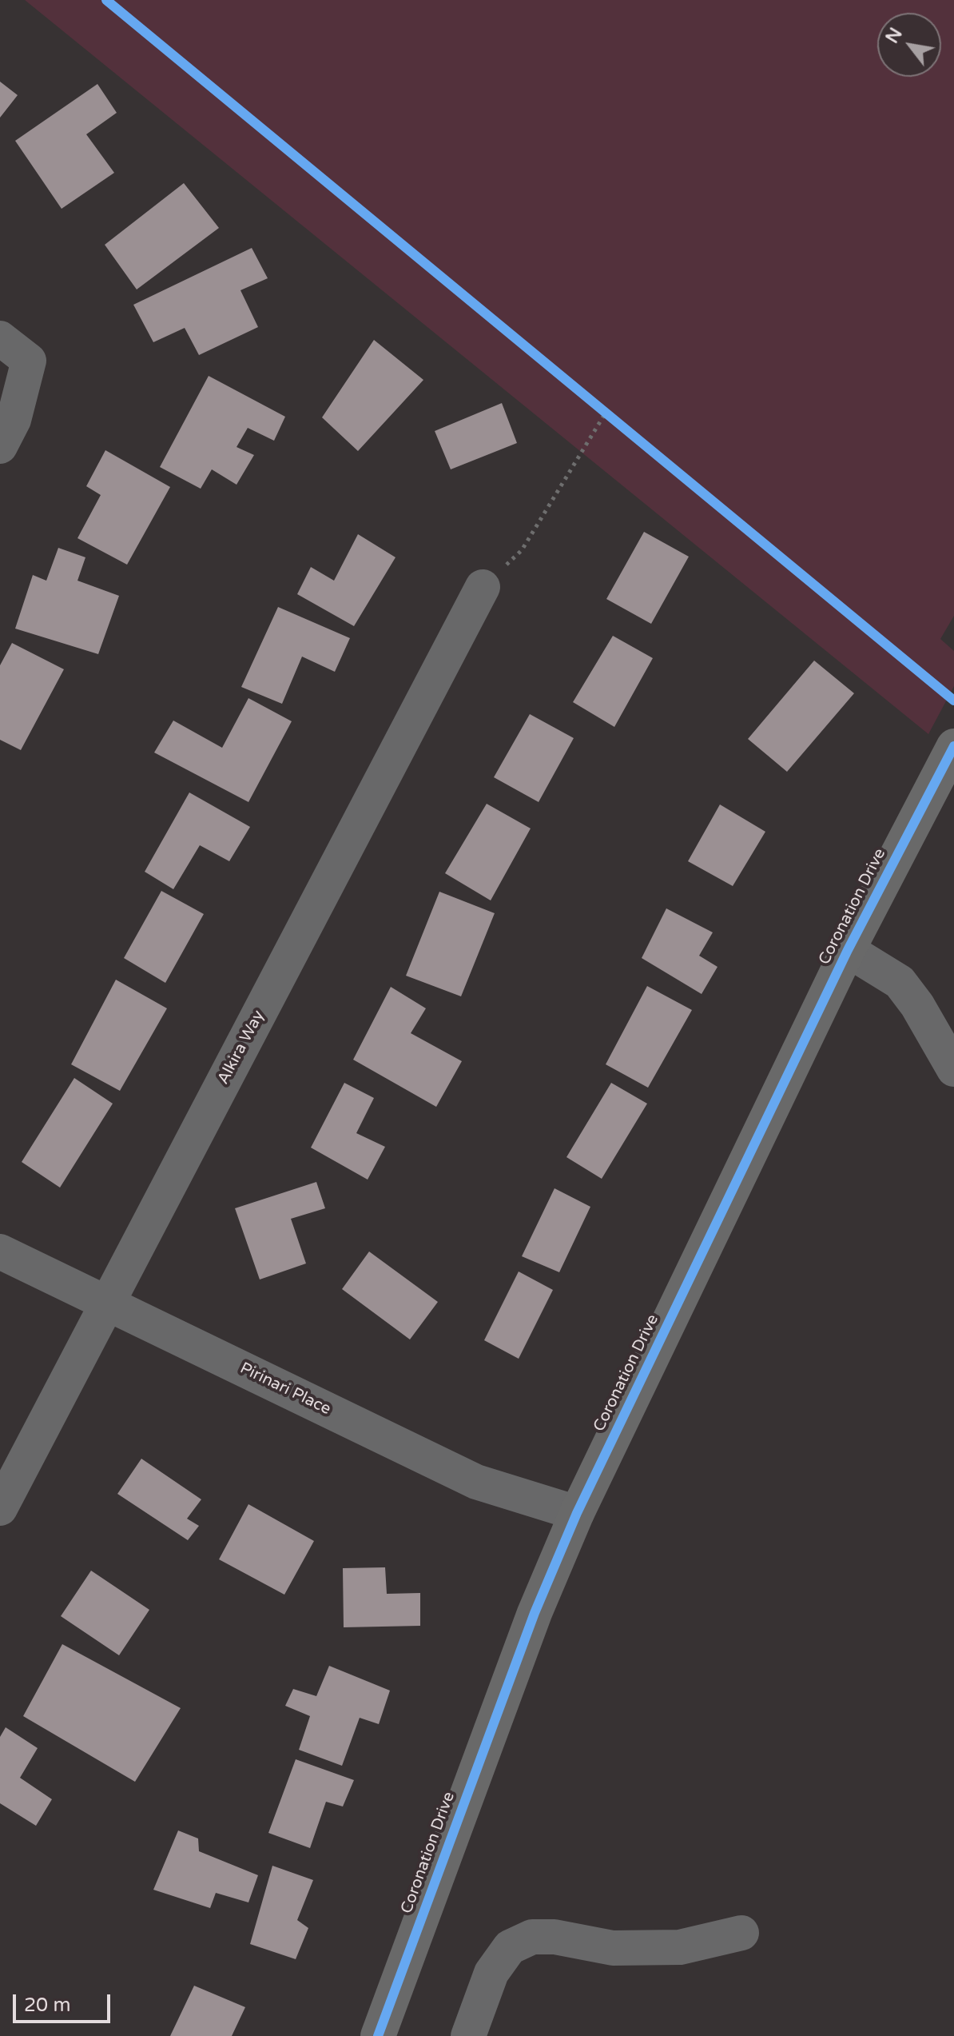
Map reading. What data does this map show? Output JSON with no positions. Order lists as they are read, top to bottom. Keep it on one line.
{"streets":{"main road":["Coronation Drive"],"street":["Alkira Way","Pirinari Place"]},"crossings":[["Coronation Drive","Pirinari Place"],["Alkira Way","Pirinari Place"]],"scale_bar":"20 m","north":"top left"}
